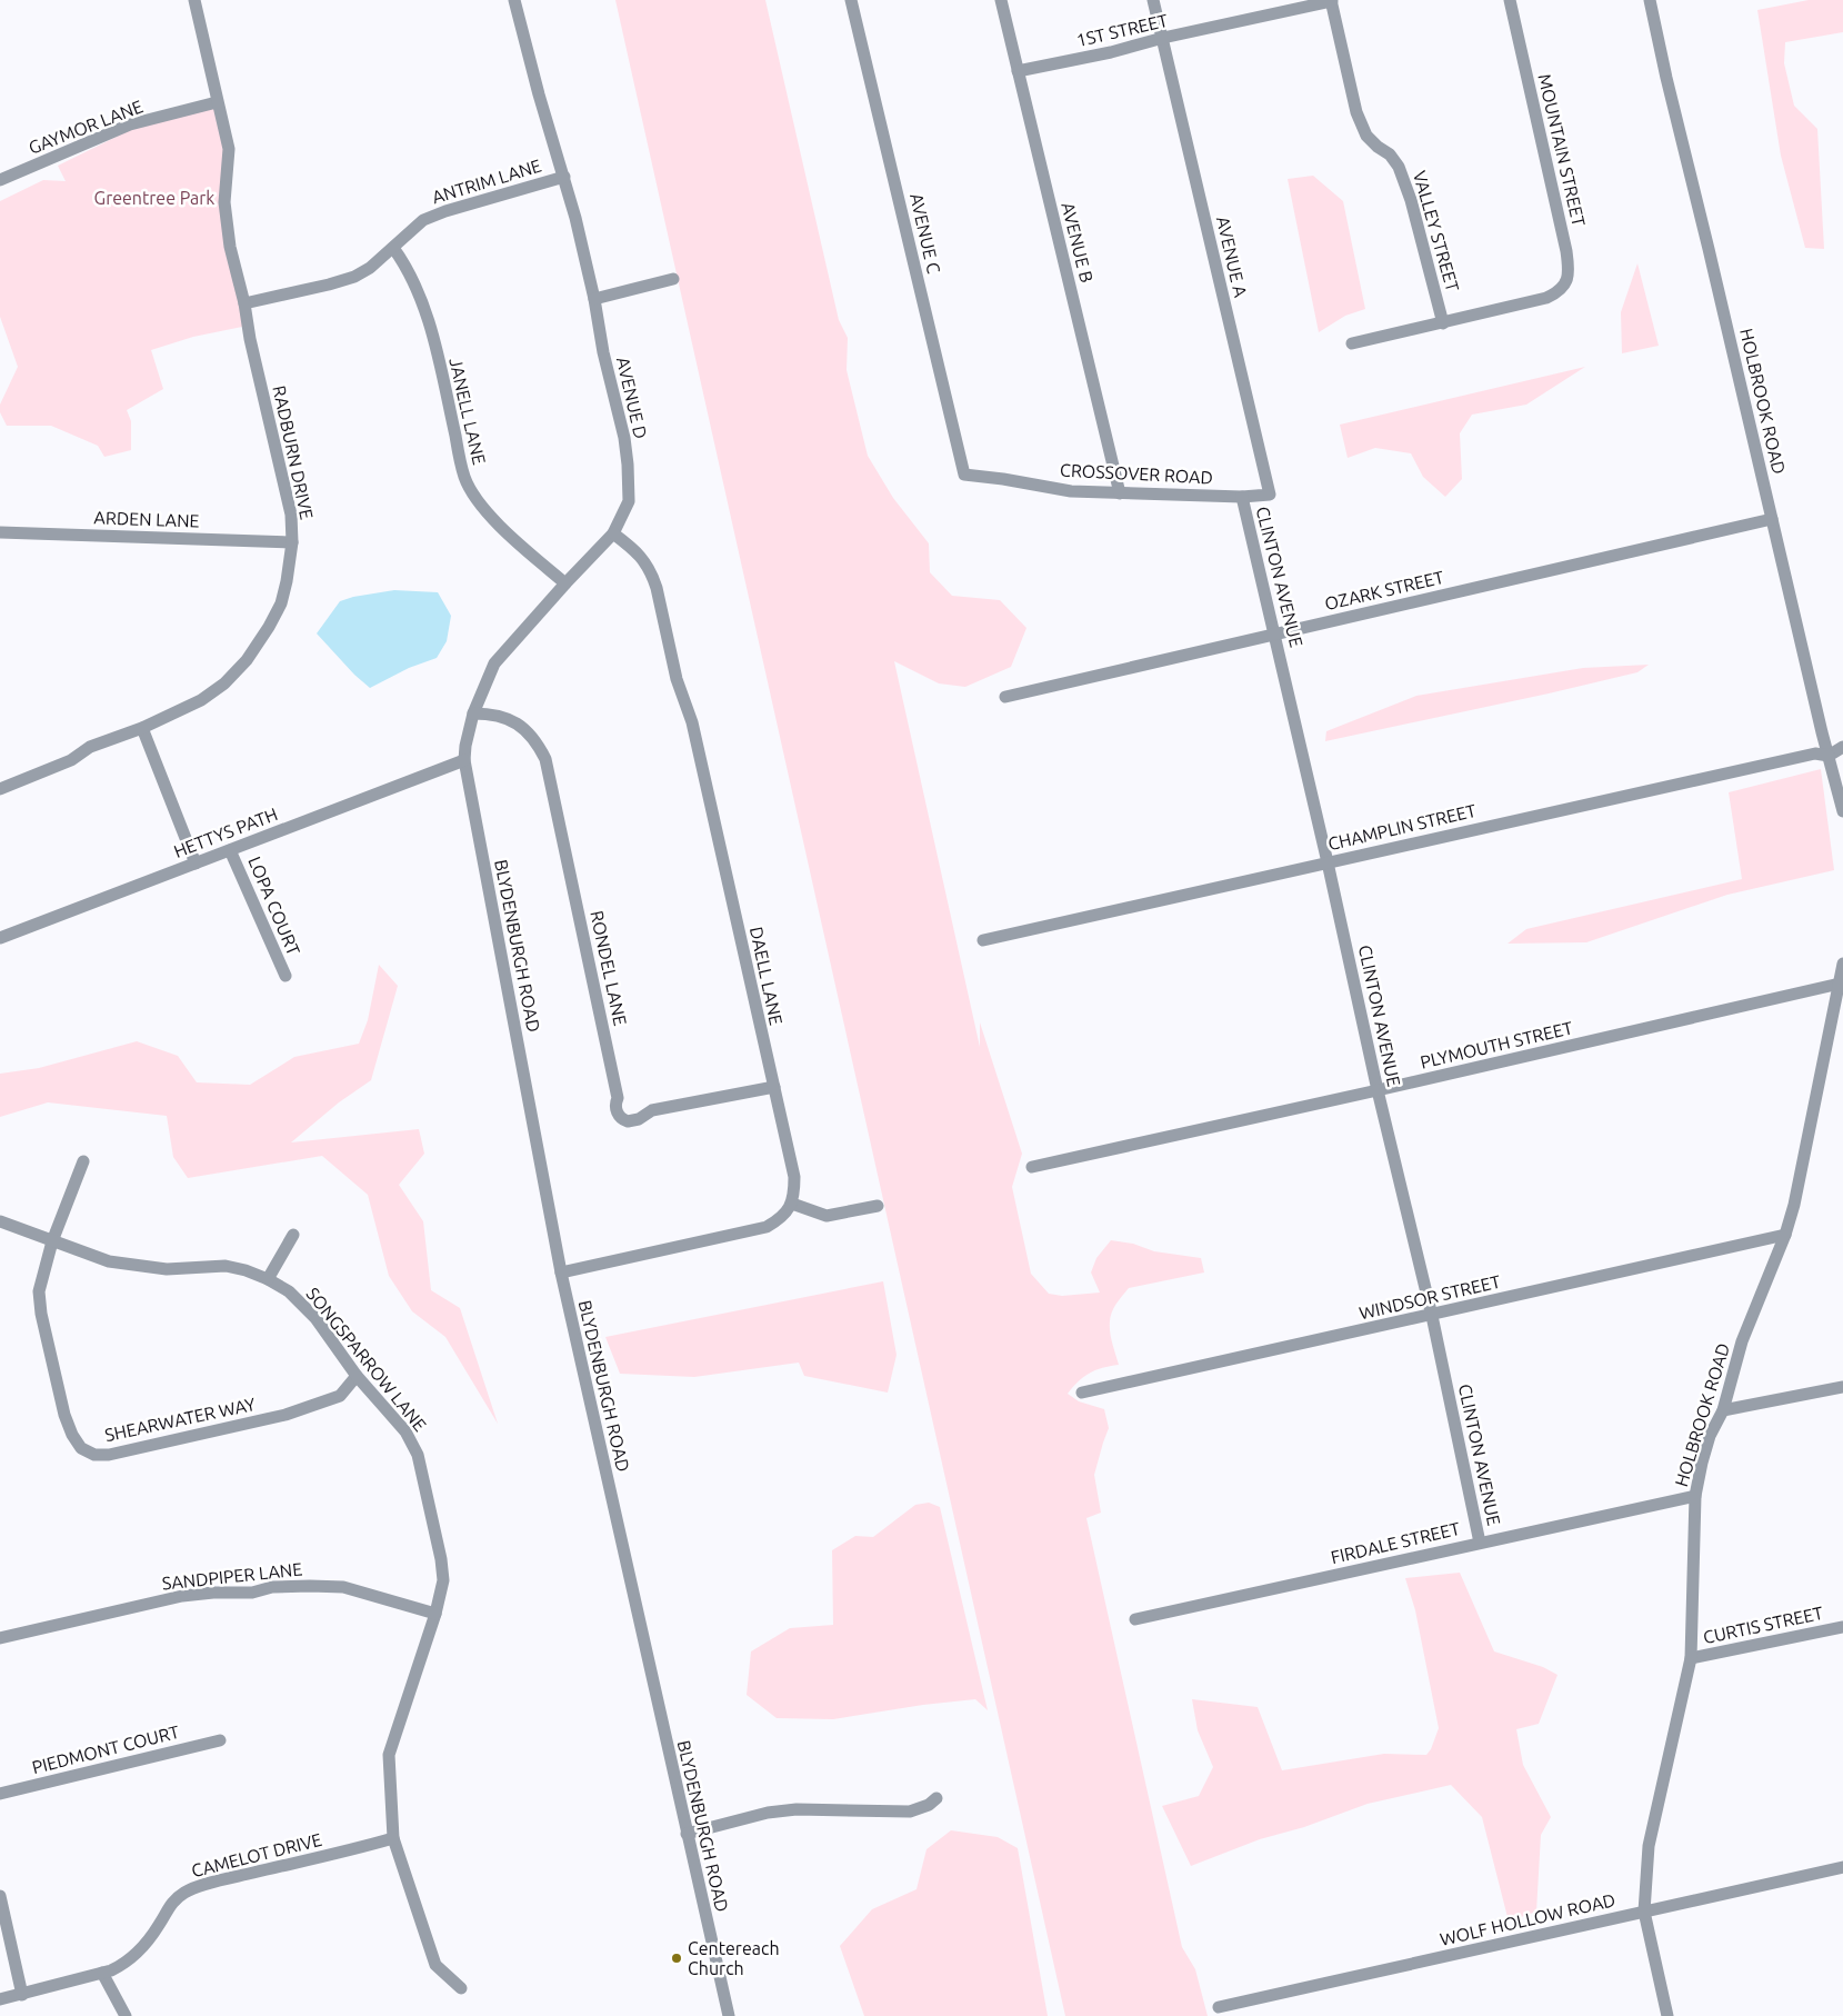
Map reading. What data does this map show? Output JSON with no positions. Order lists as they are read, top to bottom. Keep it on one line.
{"streets":{"street":["1ST STREET","GAYMOR LANE","MOUNTAIN STREET","ANTRIM LANE","VALLEY STREET","AVENUE C","AVENUE B","AVENUE A","AVENUE D","HOLBROOK ROAD","JANELL LANE","RADBURN DRIVE","CROSSOVER ROAD","ARDEN LANE","CLINTON AVENUE","OZARK STREET","CHAMPLIN STREET","HETTYS PATH","LOPA COURT","BLYDENBURGH ROAD","RONDEL LANE","DAELL LANE","PLYMOUTH STREET","WINDSOR STREET","SONGSPARROW LANE","SHEARWATER WAY","FIRDALE STREET","SANDPIPER LANE","CURTIS STREET","PIEDMONT COURT","CAMELOT DRIVE","WOLF HOLLOW ROAD"]},"crossings":[["1ST STREET","VALLEY STREET"],["1ST STREET","AVENUE B"],["1ST STREET","AVENUE A"],["GAYMOR LANE","RADBURN DRIVE"],["MOUNTAIN STREET","VALLEY STREET"],["ANTRIM LANE","AVENUE D"],["ANTRIM LANE","JANELL LANE"],["ANTRIM LANE","RADBURN DRIVE"],["AVENUE C","CROSSOVER ROAD"],["AVENUE B","CROSSOVER ROAD"],["AVENUE A","CROSSOVER ROAD"],["AVENUE A","CLINTON AVENUE"],["AVENUE D","JANELL LANE"],["AVENUE D","HETTYS PATH"],["AVENUE D","BLYDENBURGH ROAD"],["AVENUE D","RONDEL LANE"],["AVENUE D","DAELL LANE"],["HOLBROOK ROAD","OZARK STREET"],["HOLBROOK ROAD","CHAMPLIN STREET"],["HOLBROOK ROAD","PLYMOUTH STREET"],["HOLBROOK ROAD","WINDSOR STREET"],["HOLBROOK ROAD","FIRDALE STREET"],["HOLBROOK ROAD","CURTIS STREET"],["HOLBROOK ROAD","WOLF HOLLOW ROAD"],["RADBURN DRIVE","ARDEN LANE"],["CROSSOVER ROAD","CLINTON AVENUE"],["CLINTON AVENUE","OZARK STREET"],["CLINTON AVENUE","CHAMPLIN STREET"],["CLINTON AVENUE","PLYMOUTH STREET"],["CLINTON AVENUE","WINDSOR STREET"],["CLINTON AVENUE","FIRDALE STREET"],["HETTYS PATH","LOPA COURT"],["HETTYS PATH","BLYDENBURGH ROAD"],["RONDEL LANE","DAELL LANE"],["SONGSPARROW LANE","SHEARWATER WAY"],["SONGSPARROW LANE","SANDPIPER LANE"],["SONGSPARROW LANE","CAMELOT DRIVE"]],"parks":["Greentree Park"],"places":["Centereach Church"]}
